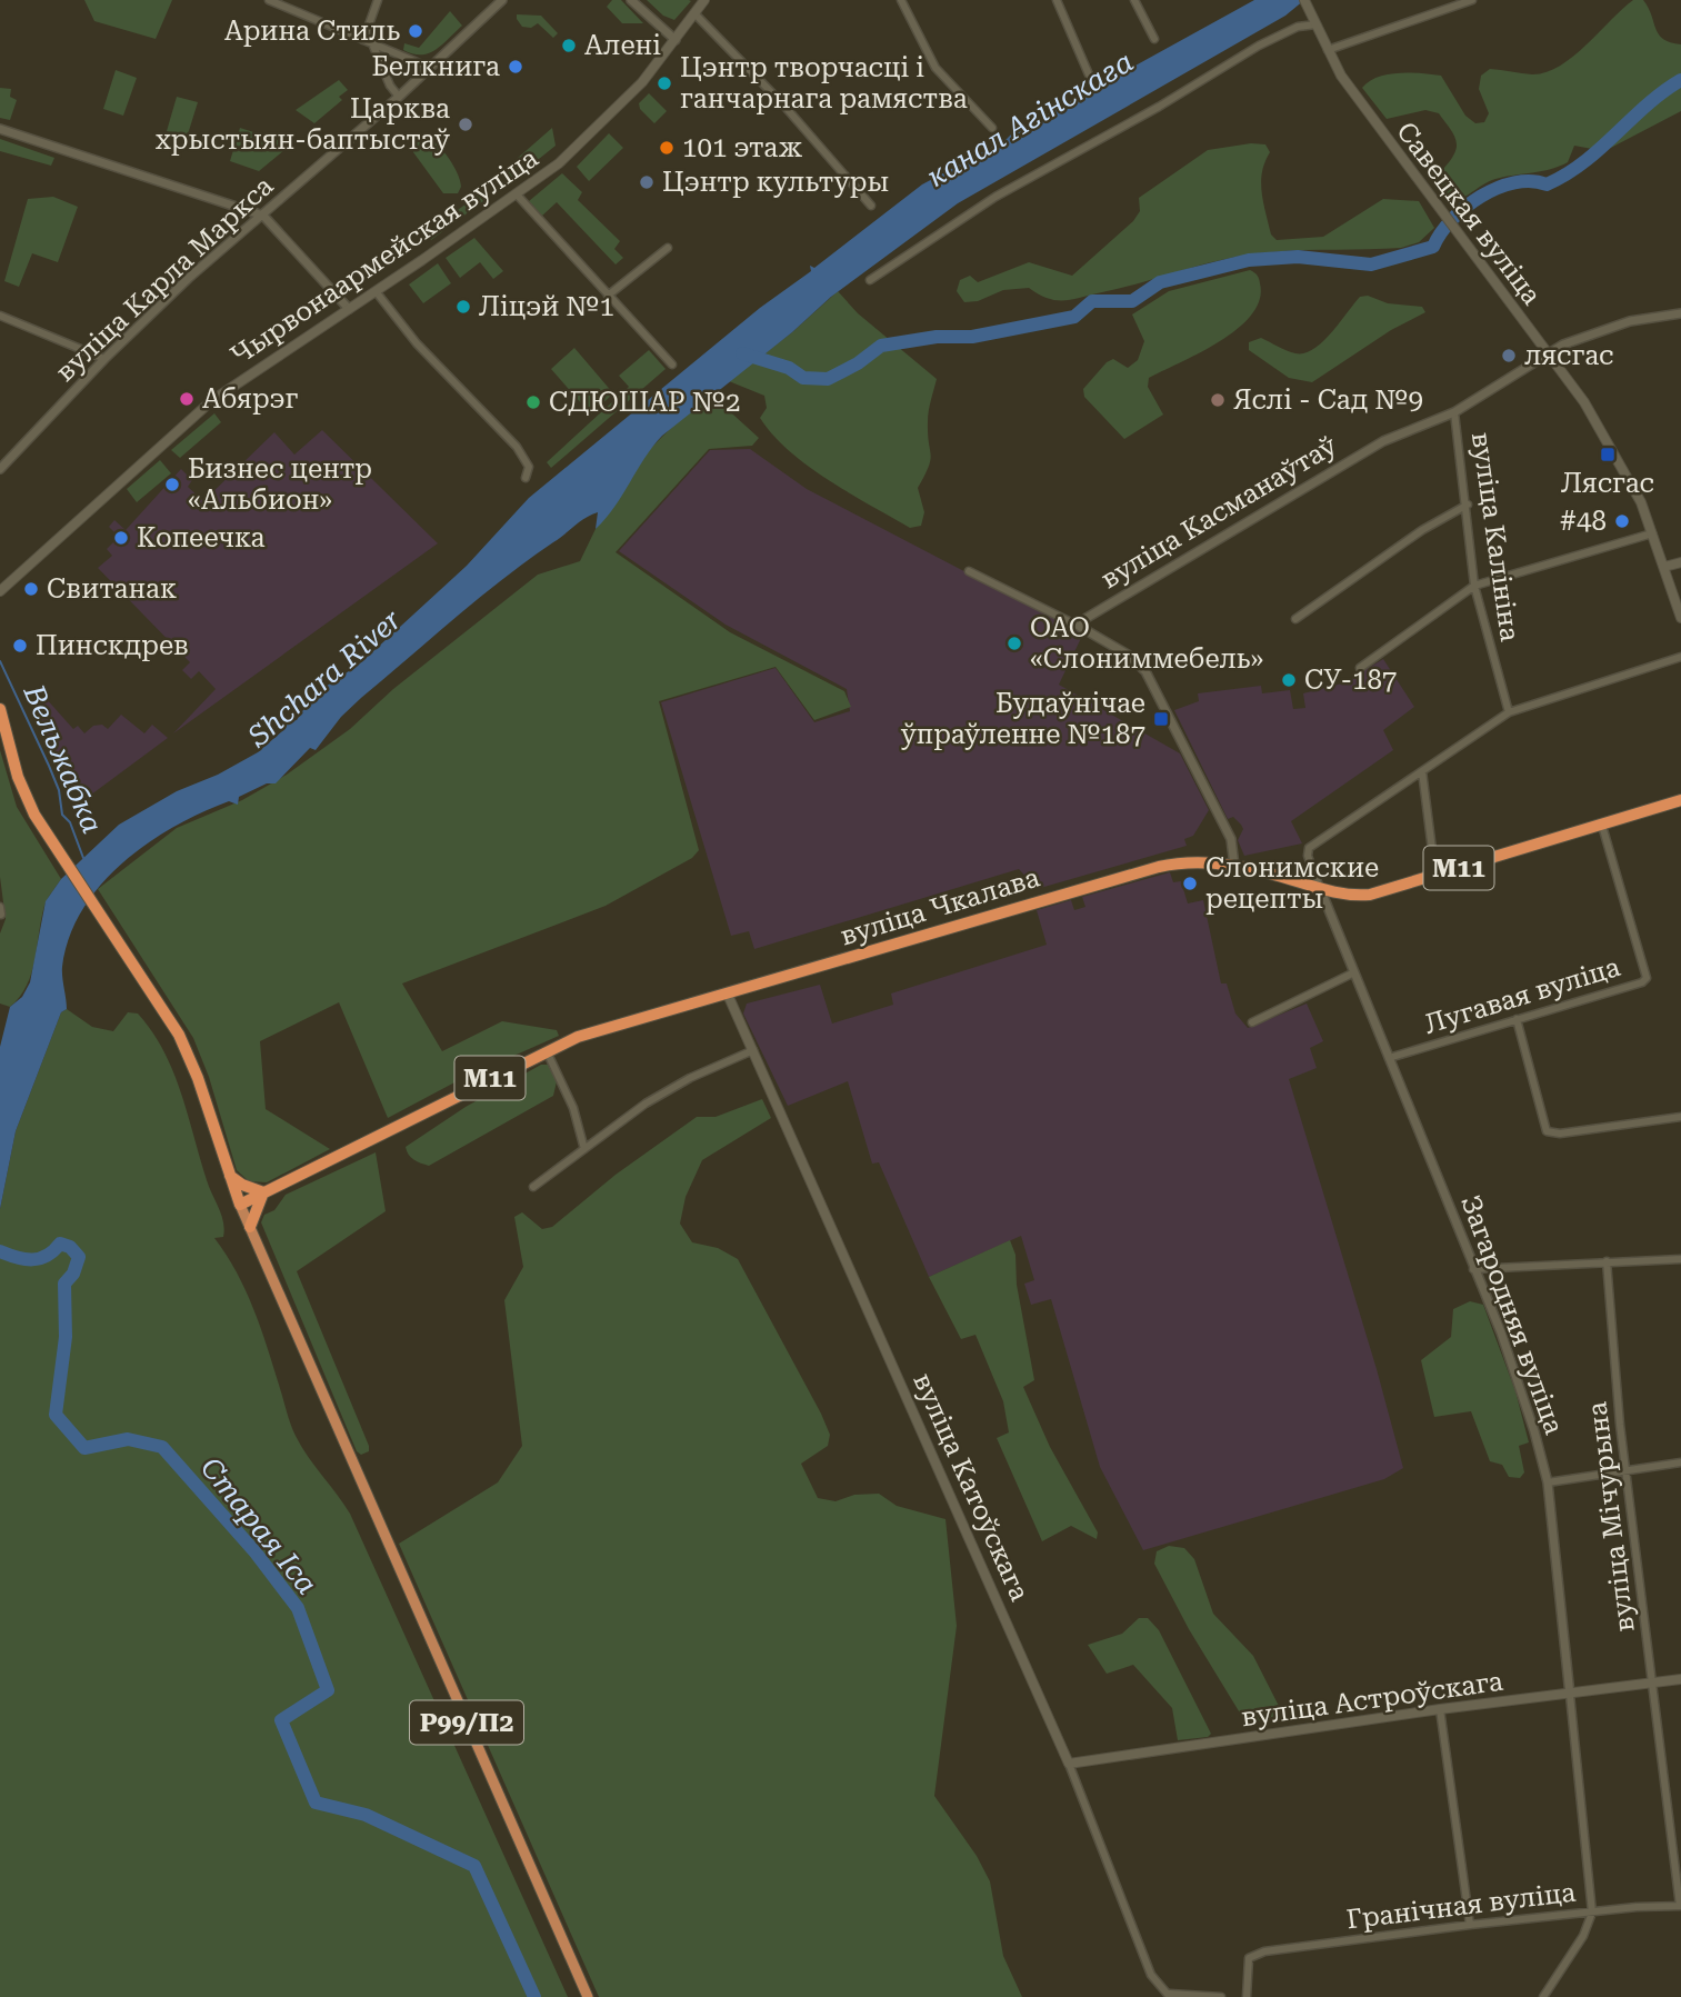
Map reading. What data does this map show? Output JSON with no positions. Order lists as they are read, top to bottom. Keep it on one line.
{"streets":{"highway":["М11","вуліца Чкалава"],"main road":["Савецкая вуліца","Чырвонаармейская вуліца","вуліца Катоўскага","вуліца Астроўскага","Р99/П2"],"street":["вуліца Карла Маркса","вуліца Касманаўтаў","вуліца Калініна","Лугавая вуліца","Загародняя вуліца","вуліца Мічурына","Гранічная вуліца"]},"crossings":[["Савецкая вуліца","вуліца Касманаўтаў"],["вуліца Касманаўтаў","вуліца Калініна"],["вуліца Чкалава","Лугавая вуліца"],["вуліца Чкалава","Загародняя вуліца"],["вуліца Чкалава","вуліца Катоўскага"],["вуліца Чкалава","Р99/П2"],["Лугавая вуліца","Загародняя вуліца"],["Загародняя вуліца","вуліца Астроўскага"],["Загародняя вуліца","Гранічная вуліца"],["вуліца Катоўскага","вуліца Астроўскага"],["вуліца Мічурына","вуліца Астроўскага"],["вуліца Мічурына","Гранічная вуліца"]],"water":["канал Агінскага","Shchara River","Вельжабка","Старая Іса"],"places":{"other":["Арина Стиль","Алені","Белкнига","Цэнтр творчасці і ганчарнага рамяства","Царква хрыстыян-баптыстаў","101 этаж","Цэнтр культуры","Ліцэй №1","лясгас","Абярэг","Яслі - Сад №9","СДЮШАР №2","Бизнес центр «Альбион»","#48","Копеечка","Свитанак","ОАО «Слониммебель»","Пинскдрев","СУ-187","Слонимские рецепты"],"transit":["Лясгас","Будаўнічае ўпраўленне №187"]}}
